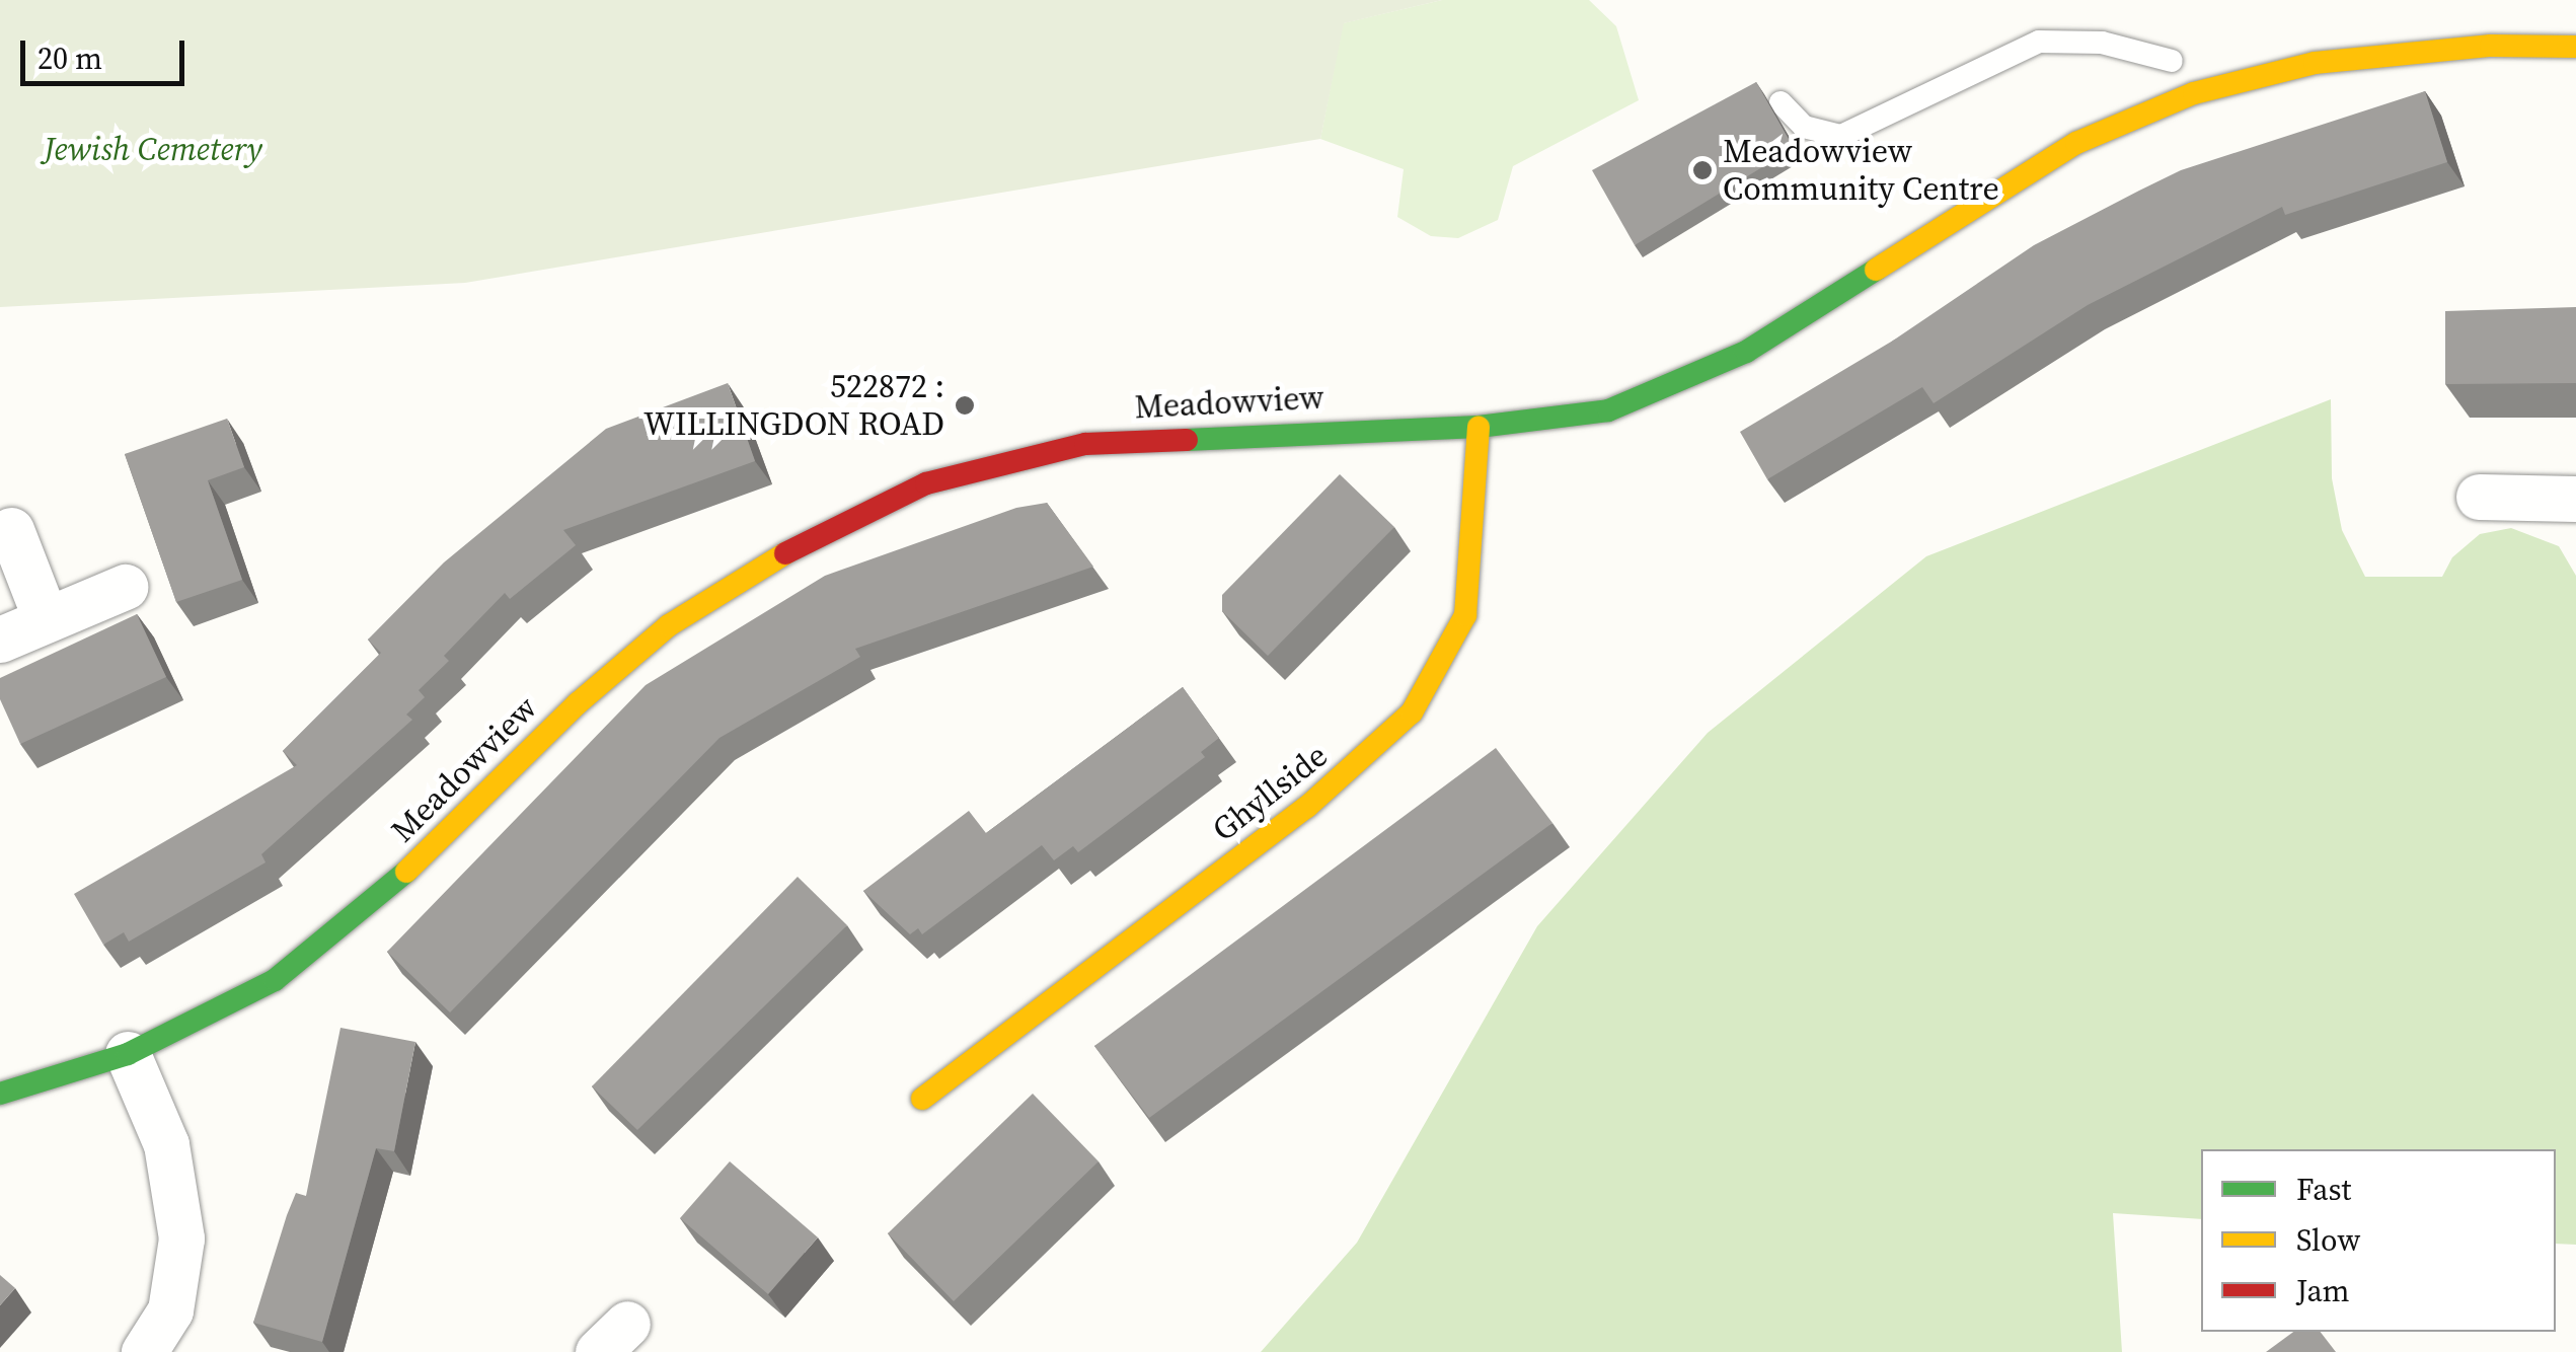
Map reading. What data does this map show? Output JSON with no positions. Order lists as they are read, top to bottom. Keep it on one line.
{"streets":{"street":["Meadowview","Ghyllside"]},"crossings":[["Meadowview","Ghyllside"]],"parks":["Jewish Cemetery"],"places":["Meadowview Community Centre","522872 : WILLINGDON ROAD"],"legend":["Fast","Slow","Jam"],"scale_bar":"20 m"}
